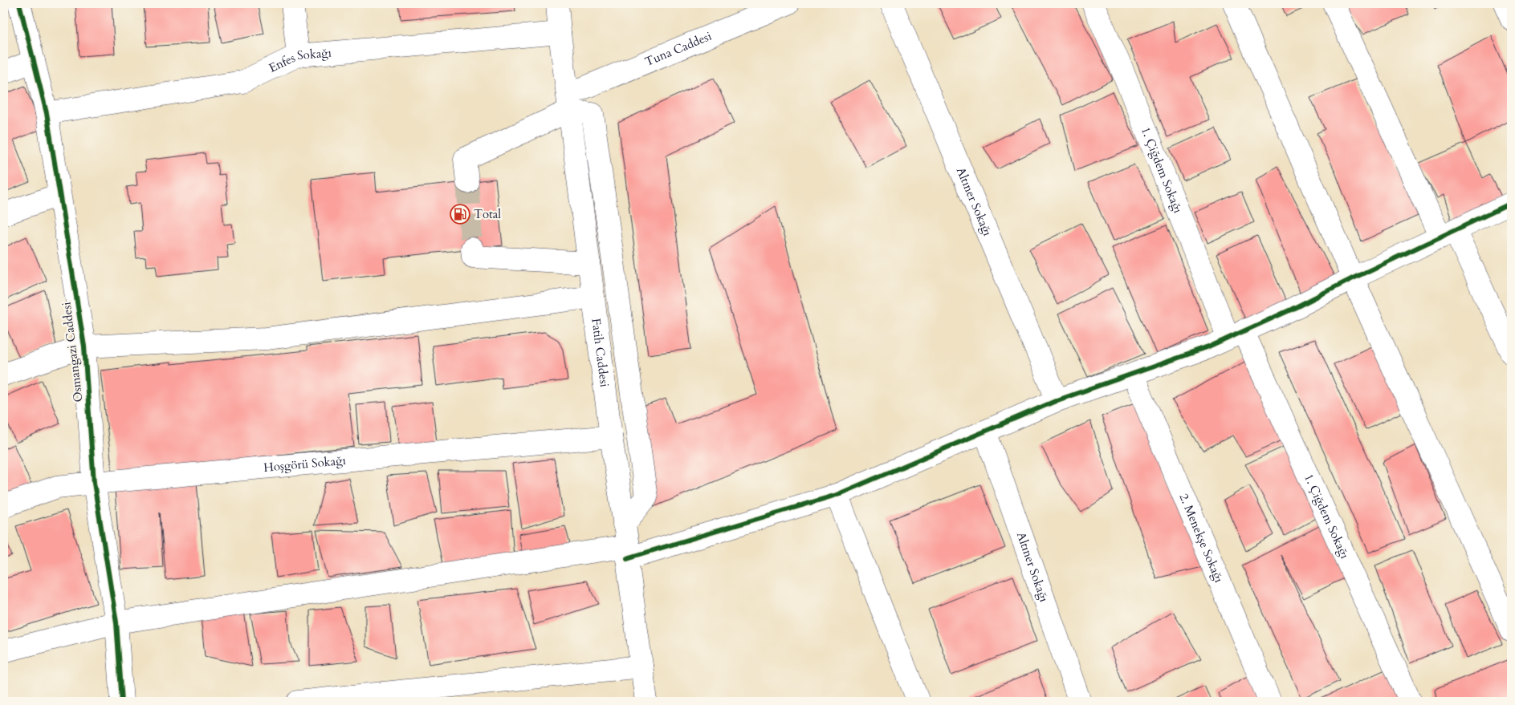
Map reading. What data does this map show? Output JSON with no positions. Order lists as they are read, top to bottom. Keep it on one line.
{"streets":{"street":["Tuna Caddesi","Enfes Sokağı","1. Çiğdem Sokağı","Altıner Sokağı","Osmangazi Caddesi","Fatih Caddesi","Hoşgörü Sokağı","2. Menekşe Sokağı"]},"crossings":[["Tuna Caddesi","Fatih Caddesi"],["Enfes Sokağı","Osmangazi Caddesi"],["Enfes Sokağı","Fatih Caddesi"],["Osmangazi Caddesi","Hoşgörü Sokağı"],["Fatih Caddesi","Hoşgörü Sokağı"]],"places":{"fuel station":["Total"]}}
